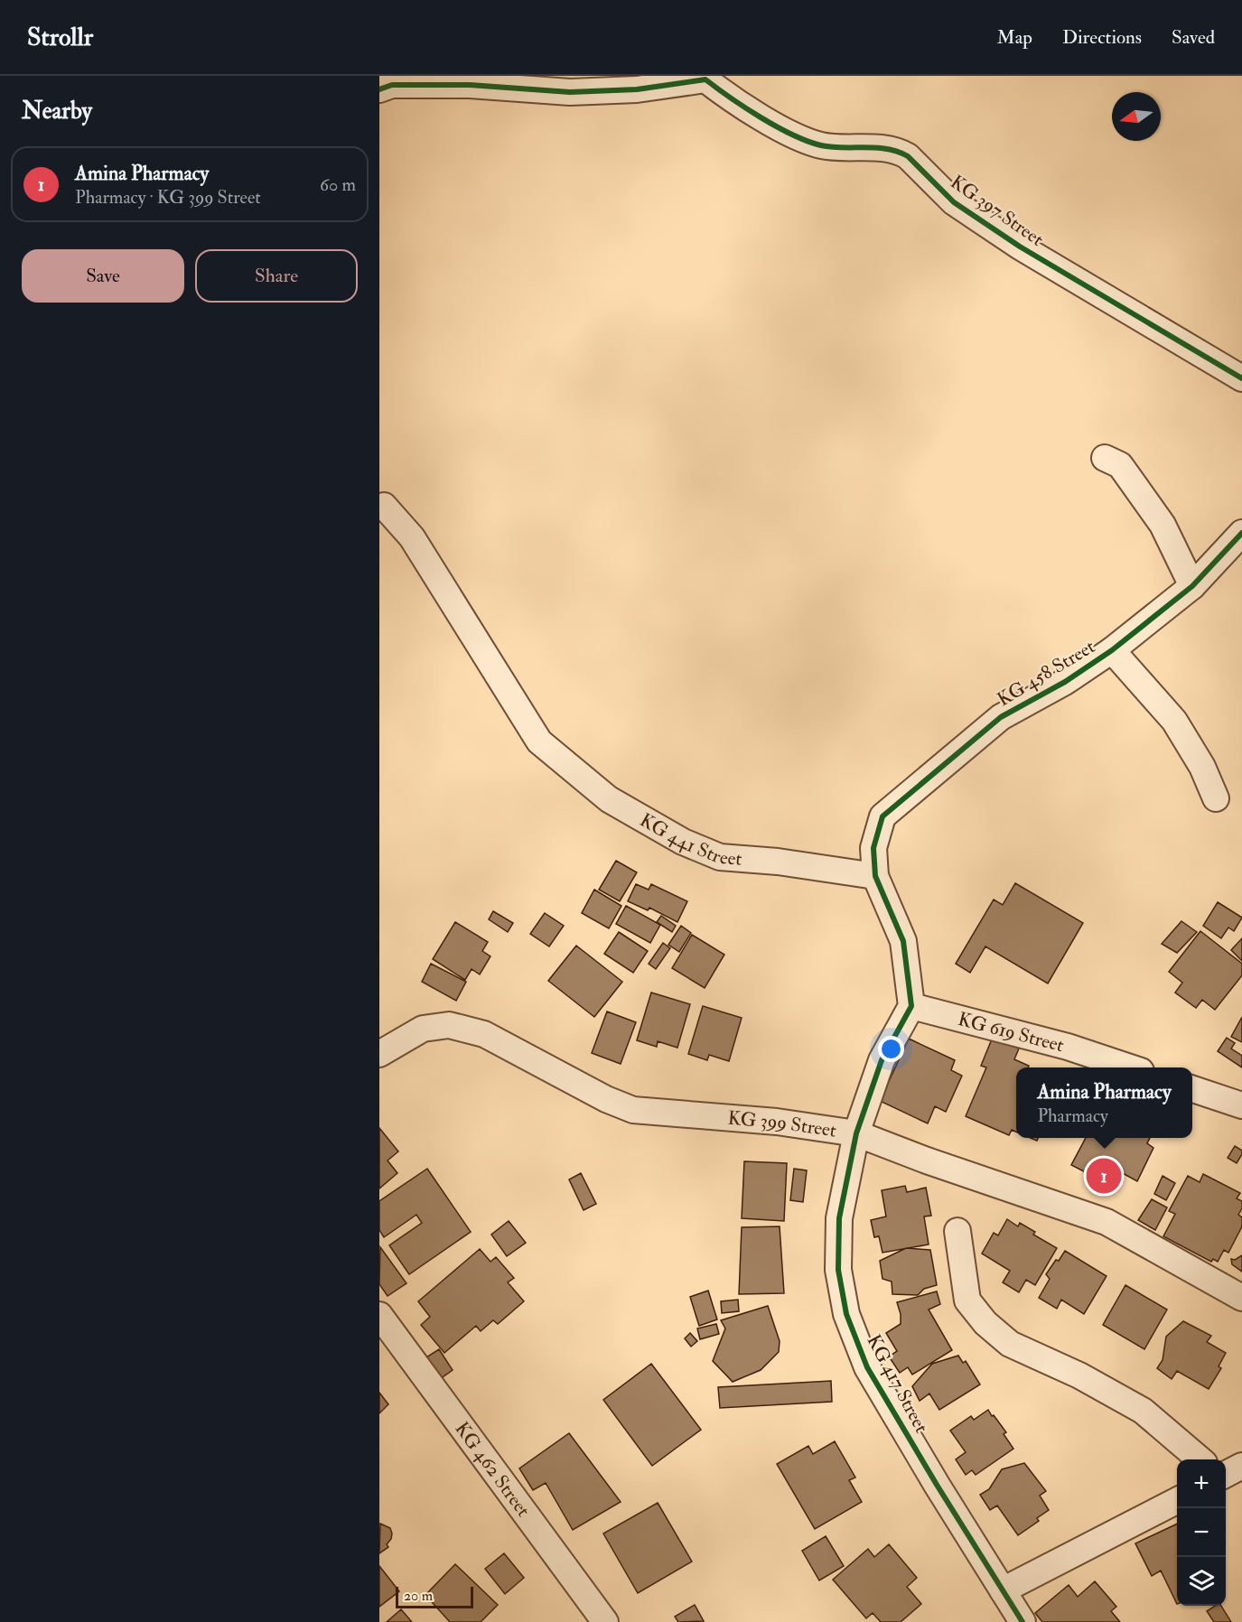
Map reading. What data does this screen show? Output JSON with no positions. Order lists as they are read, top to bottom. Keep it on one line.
{"streets":{"street":["KG 397 Street","KG 458 Street","KG 441 Street","KG 619 Street","KG 399 Street","KG 417 Street","KG 462 Street"]},"crossings":[["KG 458 Street","KG 441 Street"],["KG 399 Street","KG 417 Street"]],"scale_bar":"20 m","north":"left","page":{"header":"Strollr","nav":["Map","Directions","Saved"],"heading":"Nearby","list":[{"mark":"1","name":"Amina Pharmacy","note":"Pharmacy · KG 399 Street","value":"60 m"}],"buttons":["Save","Share"],"popup":["Amina Pharmacy","Pharmacy"],"pins":"1","map_buttons":["+","−"],"scale":"20 m"}}
